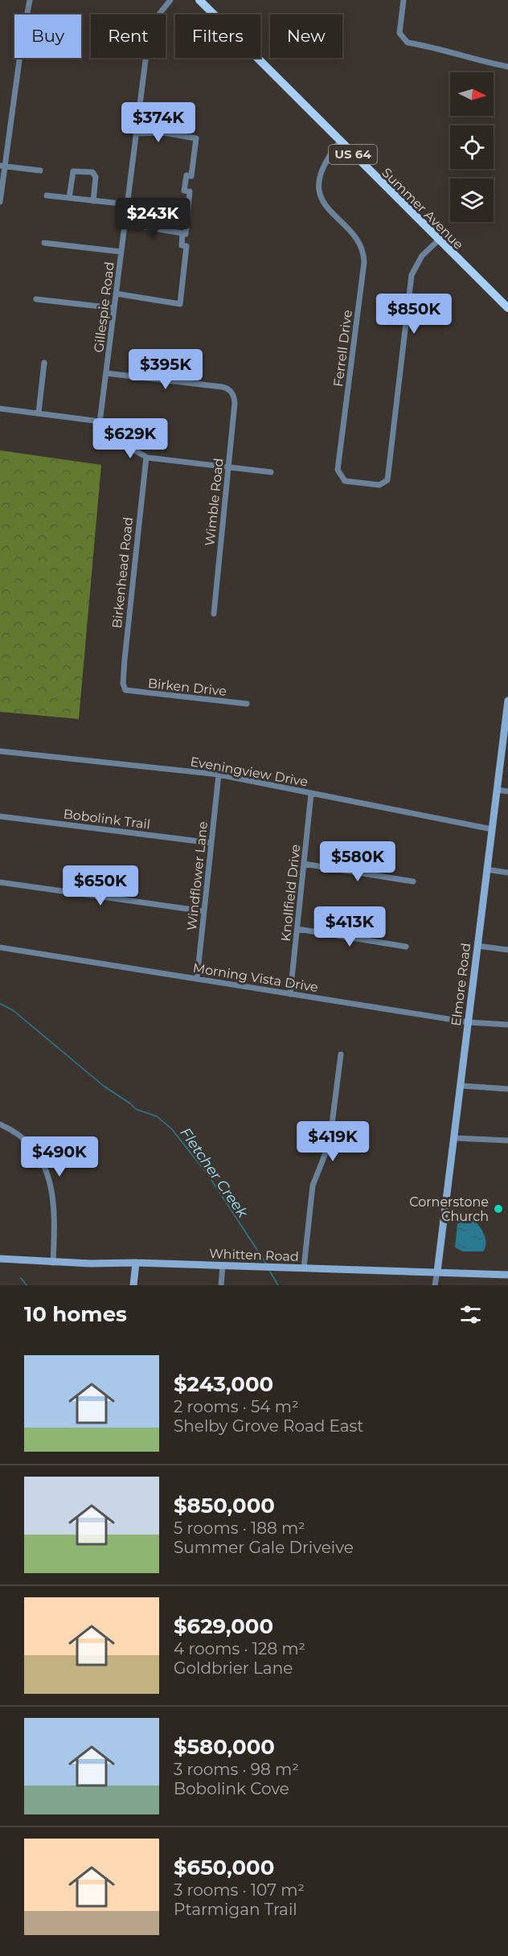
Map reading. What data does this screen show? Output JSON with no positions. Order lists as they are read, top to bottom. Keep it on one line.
{"streets":{"main road":["US 64","Summer Avenue"],"street":["Gillespie Road","Ferrell Drive","Wimble Road","Birkenhead Road","Birken Drive","Eveningview Drive","Bobolink Trail","Windflower Lane","Knollfield Drive","Morning Vista Drive","Elmore Road","Whitten Road"]},"crossings":[["Summer Avenue","Ferrell Drive"],["Birkenhead Road","Birken Drive"],["Eveningview Drive","Windflower Lane"],["Eveningview Drive","Knollfield Drive"],["Eveningview Drive","Elmore Road"],["Bobolink Trail","Windflower Lane"],["Windflower Lane","Morning Vista Drive"],["Knollfield Drive","Morning Vista Drive"],["Morning Vista Drive","Elmore Road"],["Elmore Road","Whitten Road"]],"water":["Fletcher Creek"],"places":["Cornerstone Church"],"north":"right","page":{"chip":["Buy","Rent","Filters","New"],"price":["$374K","$243K","$850K","$395K","$629K","$580K","$650K","$413K","$419K","$490K"],"heading":"10 homes","list":[{"name":"$243,000","note":"2 rooms · 54 m² · Shelby Grove Road East"},{"name":"$850,000","note":"5 rooms · 188 m² · Summer Gale Driveive"},{"name":"$629,000","note":"4 rooms · 128 m² · Goldbrier Lane"},{"name":"$580,000","note":"3 rooms · 98 m² · Bobolink Cove"},{"name":"$650,000","note":"3 rooms · 107 m² · Ptarmigan Trail"}]}}
